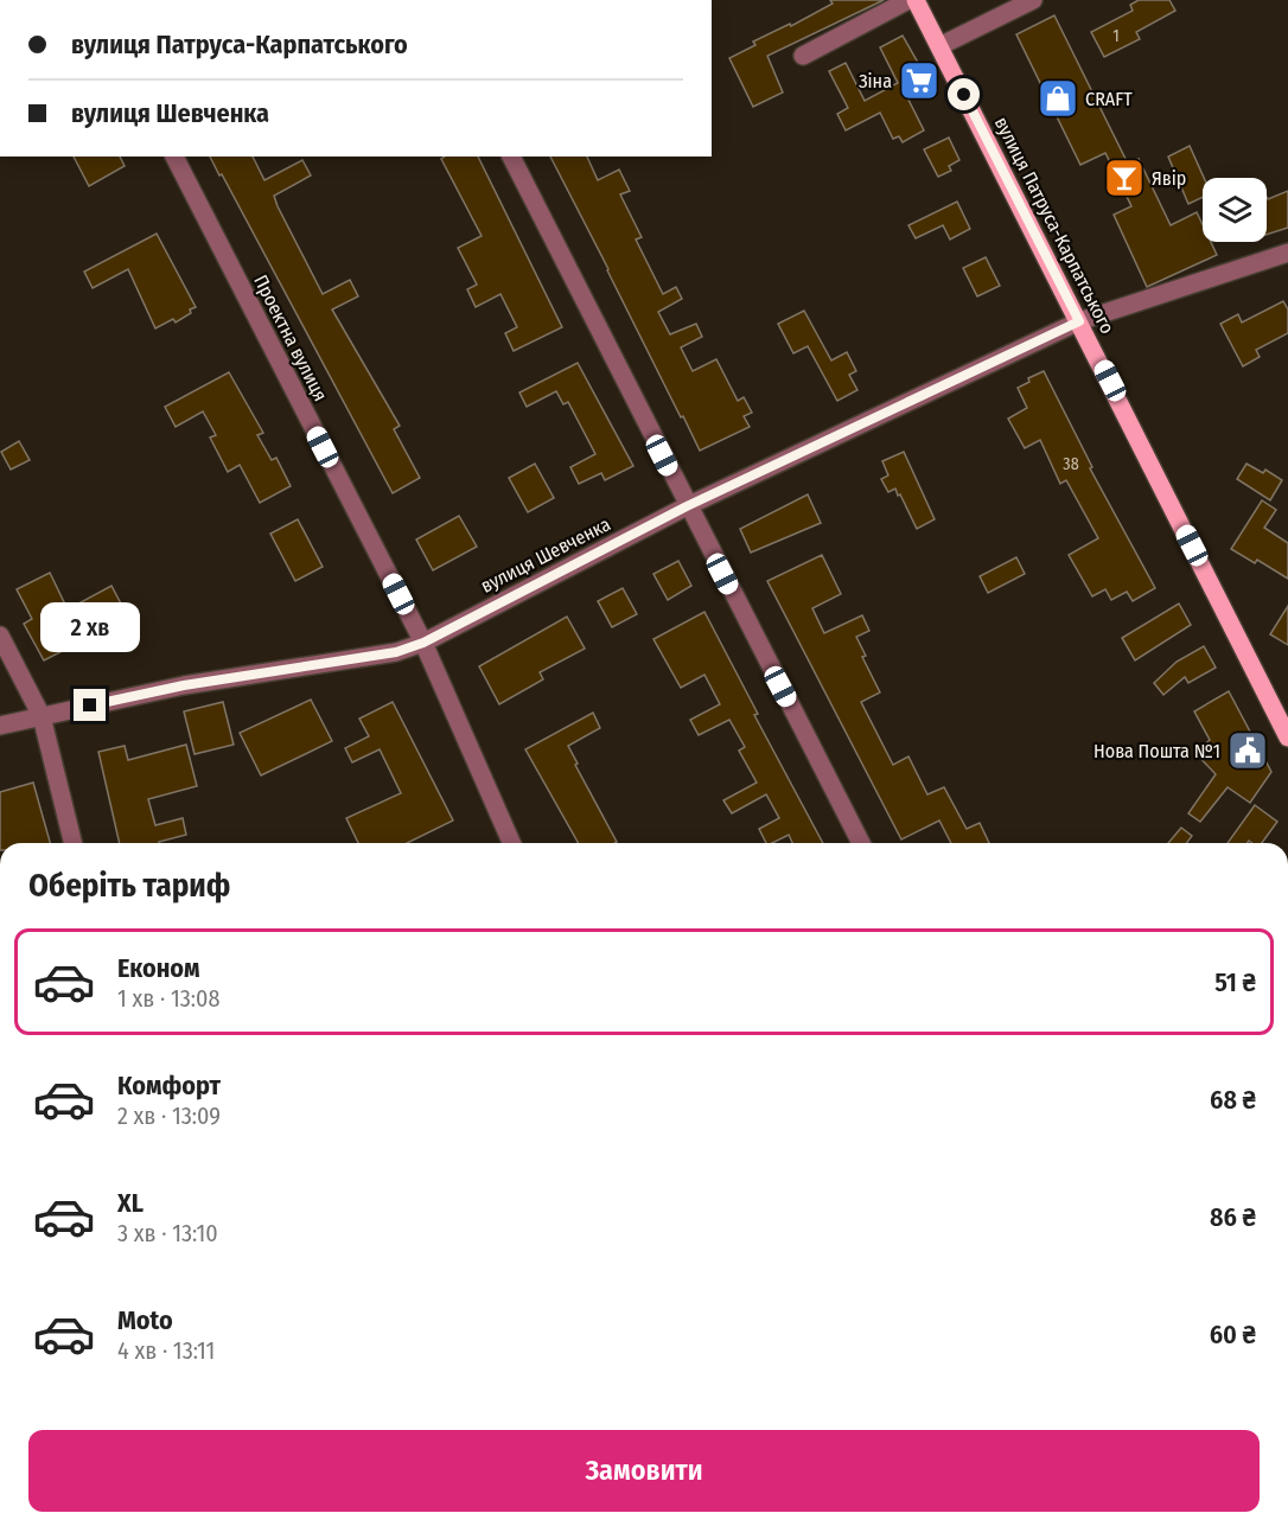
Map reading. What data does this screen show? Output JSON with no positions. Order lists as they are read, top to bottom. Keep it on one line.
{"streets":{"main road":["вулиця Патруса-Карпатського"],"street":["Проектна вулиця","вулиця Шевченка"]},"crossings":[["вулиця Патруса-Карпатського","вулиця Шевченка"],["Проектна вулиця","вулиця Шевченка"]],"places":{"supermarket":["Зіна"],"shop":["CRAFT"],"bar":["Явір"],"public building":["Нова Пошта №1"]},"house_numbers":["1","38"],"page":{"banner":["вулиця Патруса-Карпатського","вулиця Шевченка"],"bubble":"2 хв","heading":"Оберіть тариф","list":[{"name":"Економ","note":"1 хв · 13:08","value":"51 ₴"},{"name":"Комфорт","note":"2 хв · 13:09","value":"68 ₴"},{"name":"XL","note":"3 хв · 13:10","value":"86 ₴"},{"name":"Moto","note":"4 хв · 13:11","value":"60 ₴"}],"buttons":"Замовити"}}
